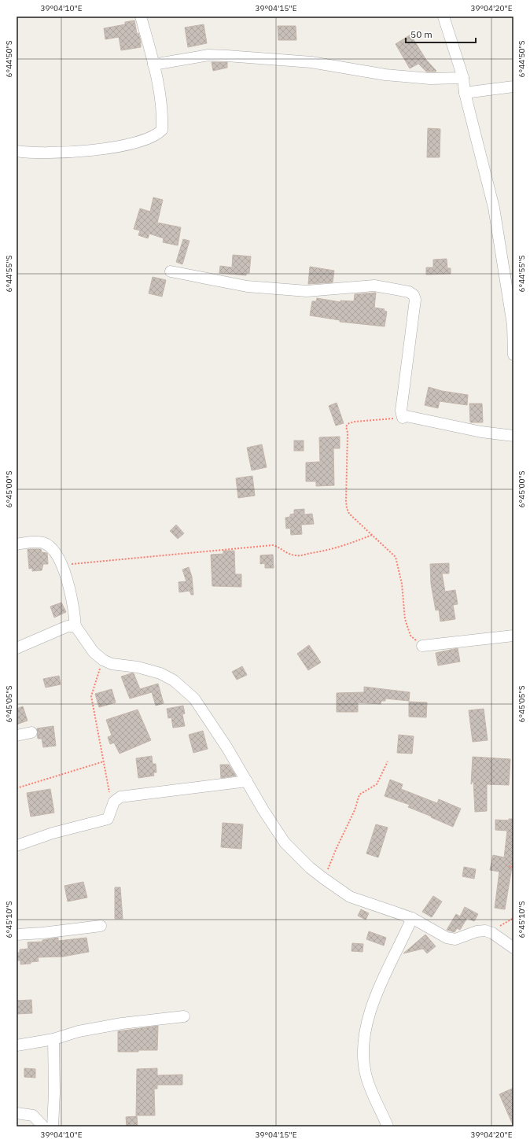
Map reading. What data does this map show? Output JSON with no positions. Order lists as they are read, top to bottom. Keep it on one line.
{"scale_bar":"50 m","coordinates":["39°04'10\"E","39°04'15\"E","39°04'20\"E","6°44'50\"S","6°44'55\"S","6°45'00\"S","6°45'05\"S","6°45'10\"S"]}
